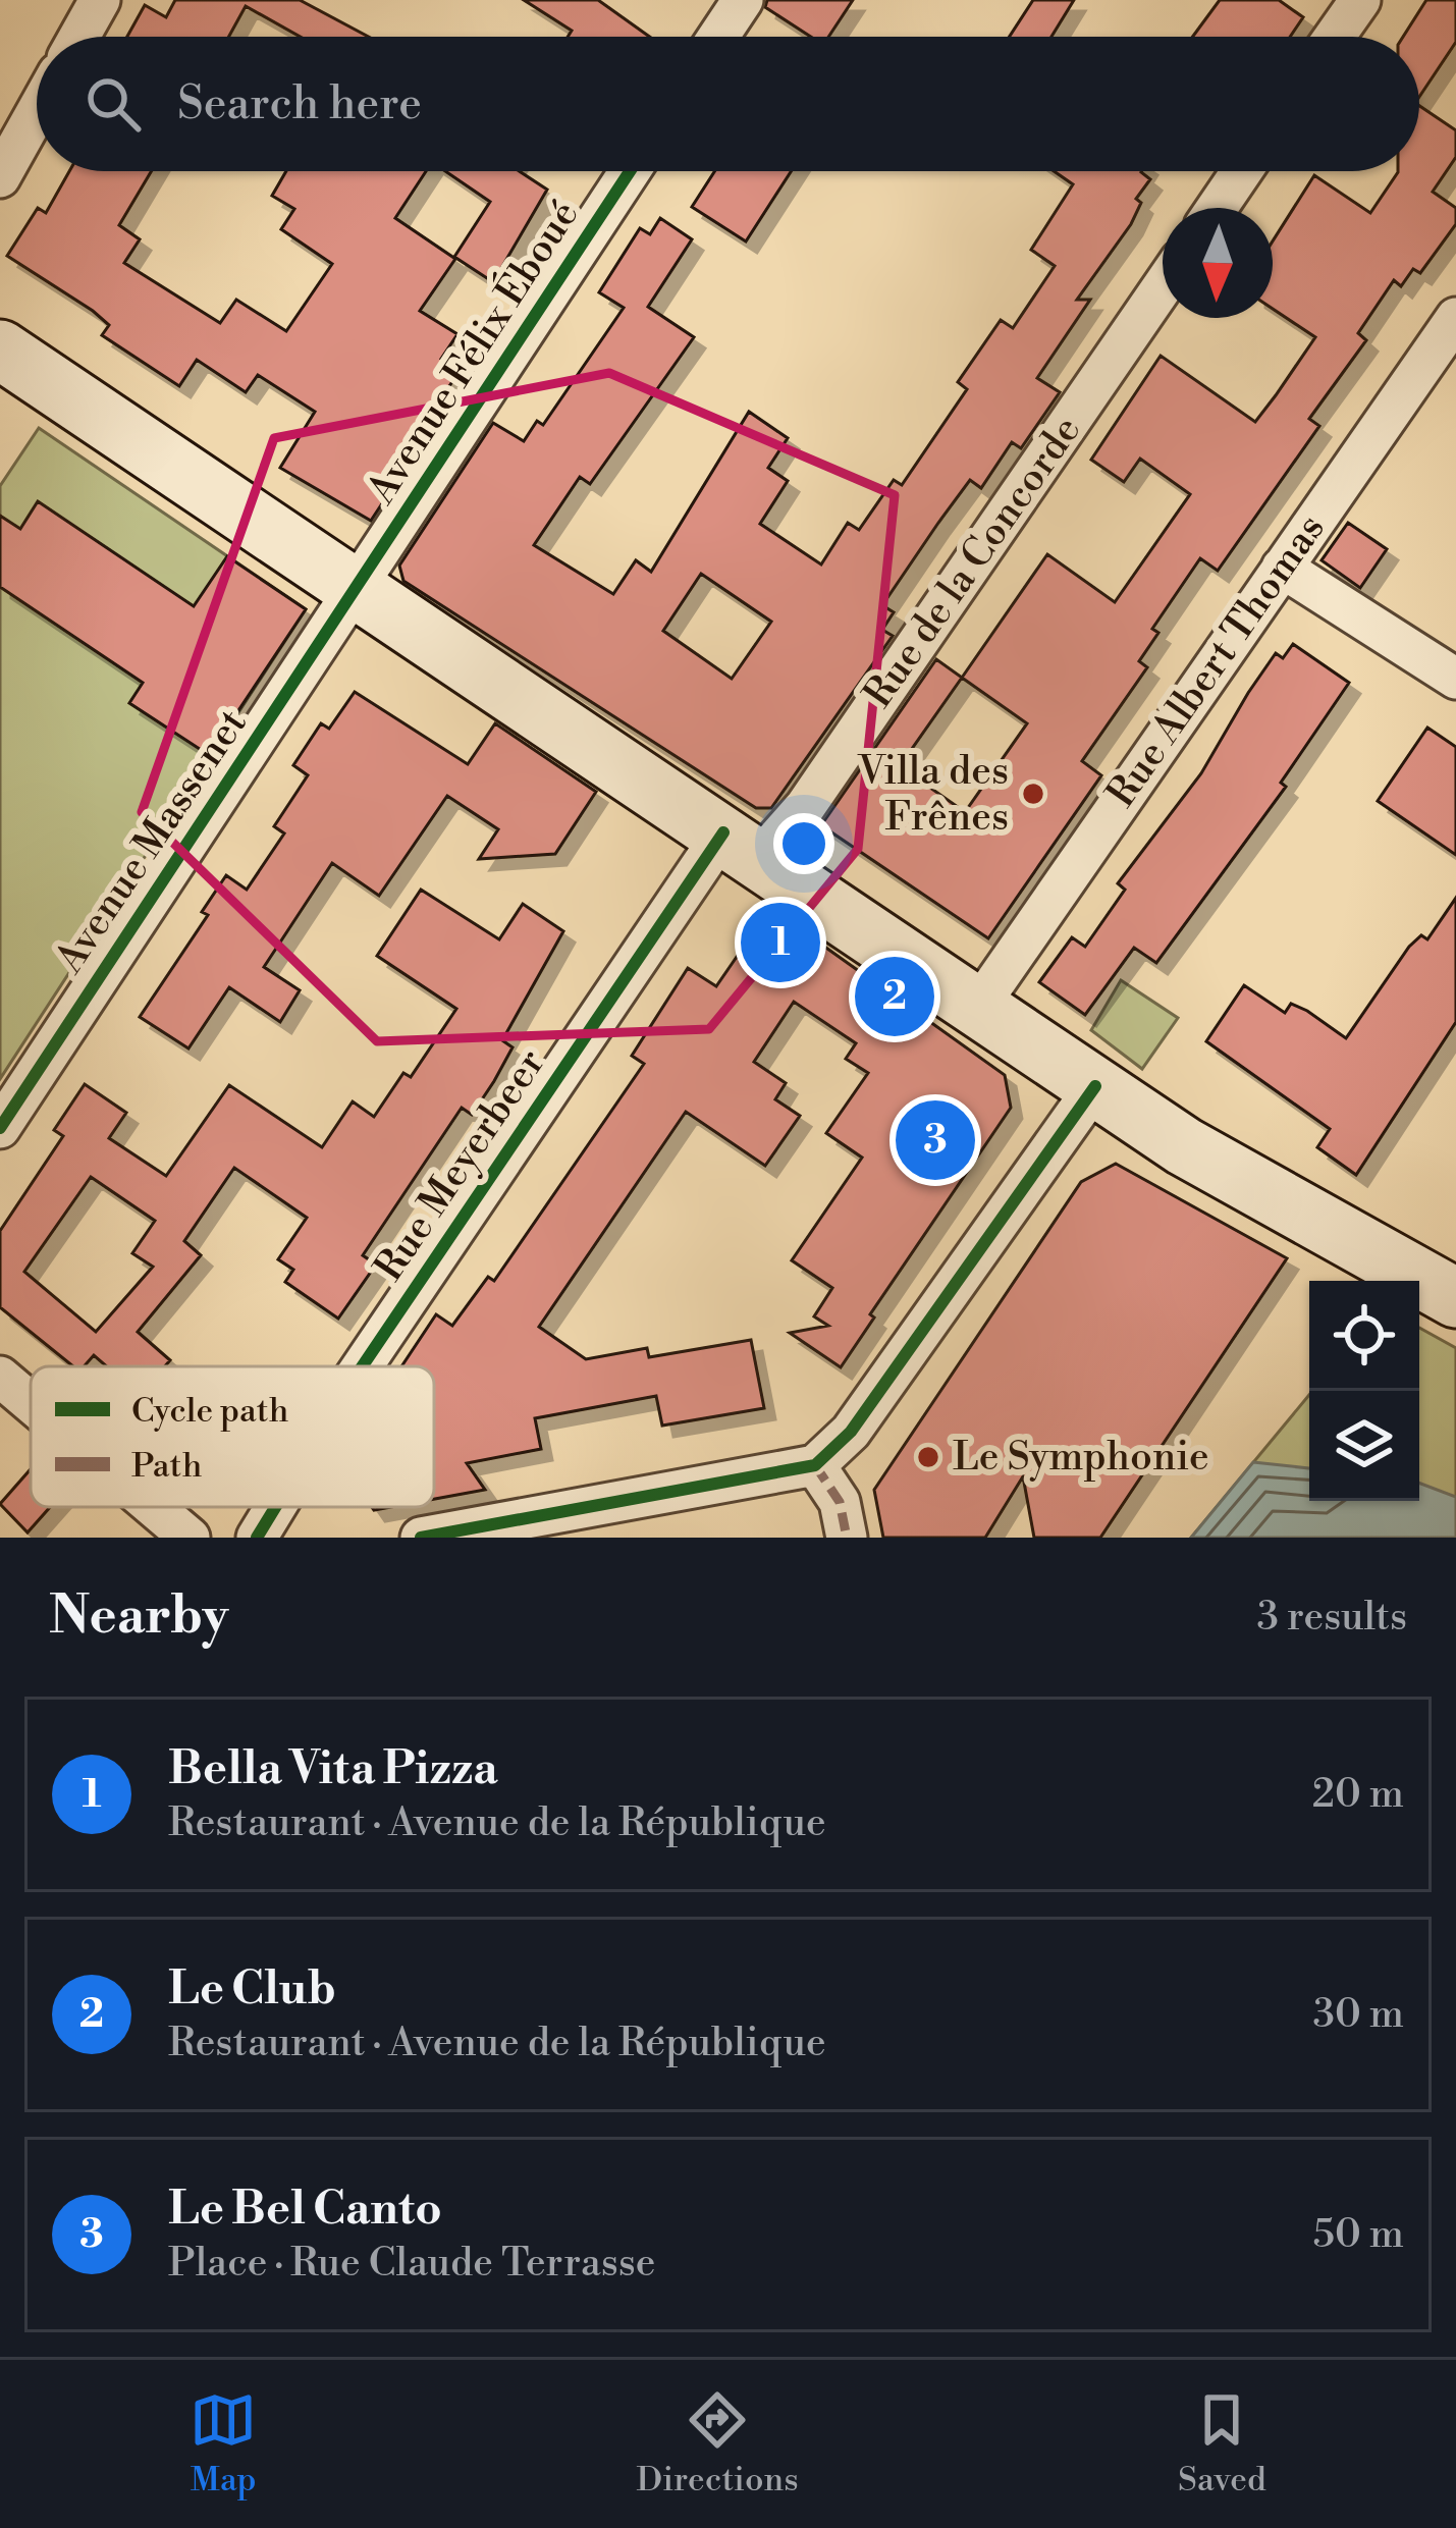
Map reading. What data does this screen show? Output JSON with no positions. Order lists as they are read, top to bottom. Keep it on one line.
{"streets":{"street":["Avenue Félix Éboué","Rue de la Concorde","Rue Albert Thomas","Avenue Massenet","Rue Meyerbeer"]},"crossings":[["Avenue Félix Éboué","Avenue Massenet"],["Rue de la Concorde","Rue Meyerbeer"]],"places":["Villa des Frênes","Le Symphonie"],"legend":["Cycle path","Path"],"north":"bottom","page":{"search":"Search here","pins":["1","2","3"],"heading":["Nearby","3 results"],"list":[{"mark":"1","name":"Bella Vita Pizza","note":"Restaurant · Avenue de la République","value":"20 m"},{"mark":"2","name":"Le Club","note":"Restaurant · Avenue de la République","value":"30 m"},{"mark":"3","name":"Le Bel Canto","note":"Place · Rue Claude Terrasse","value":"50 m"}],"nav":["Map","Directions","Saved"]}}
